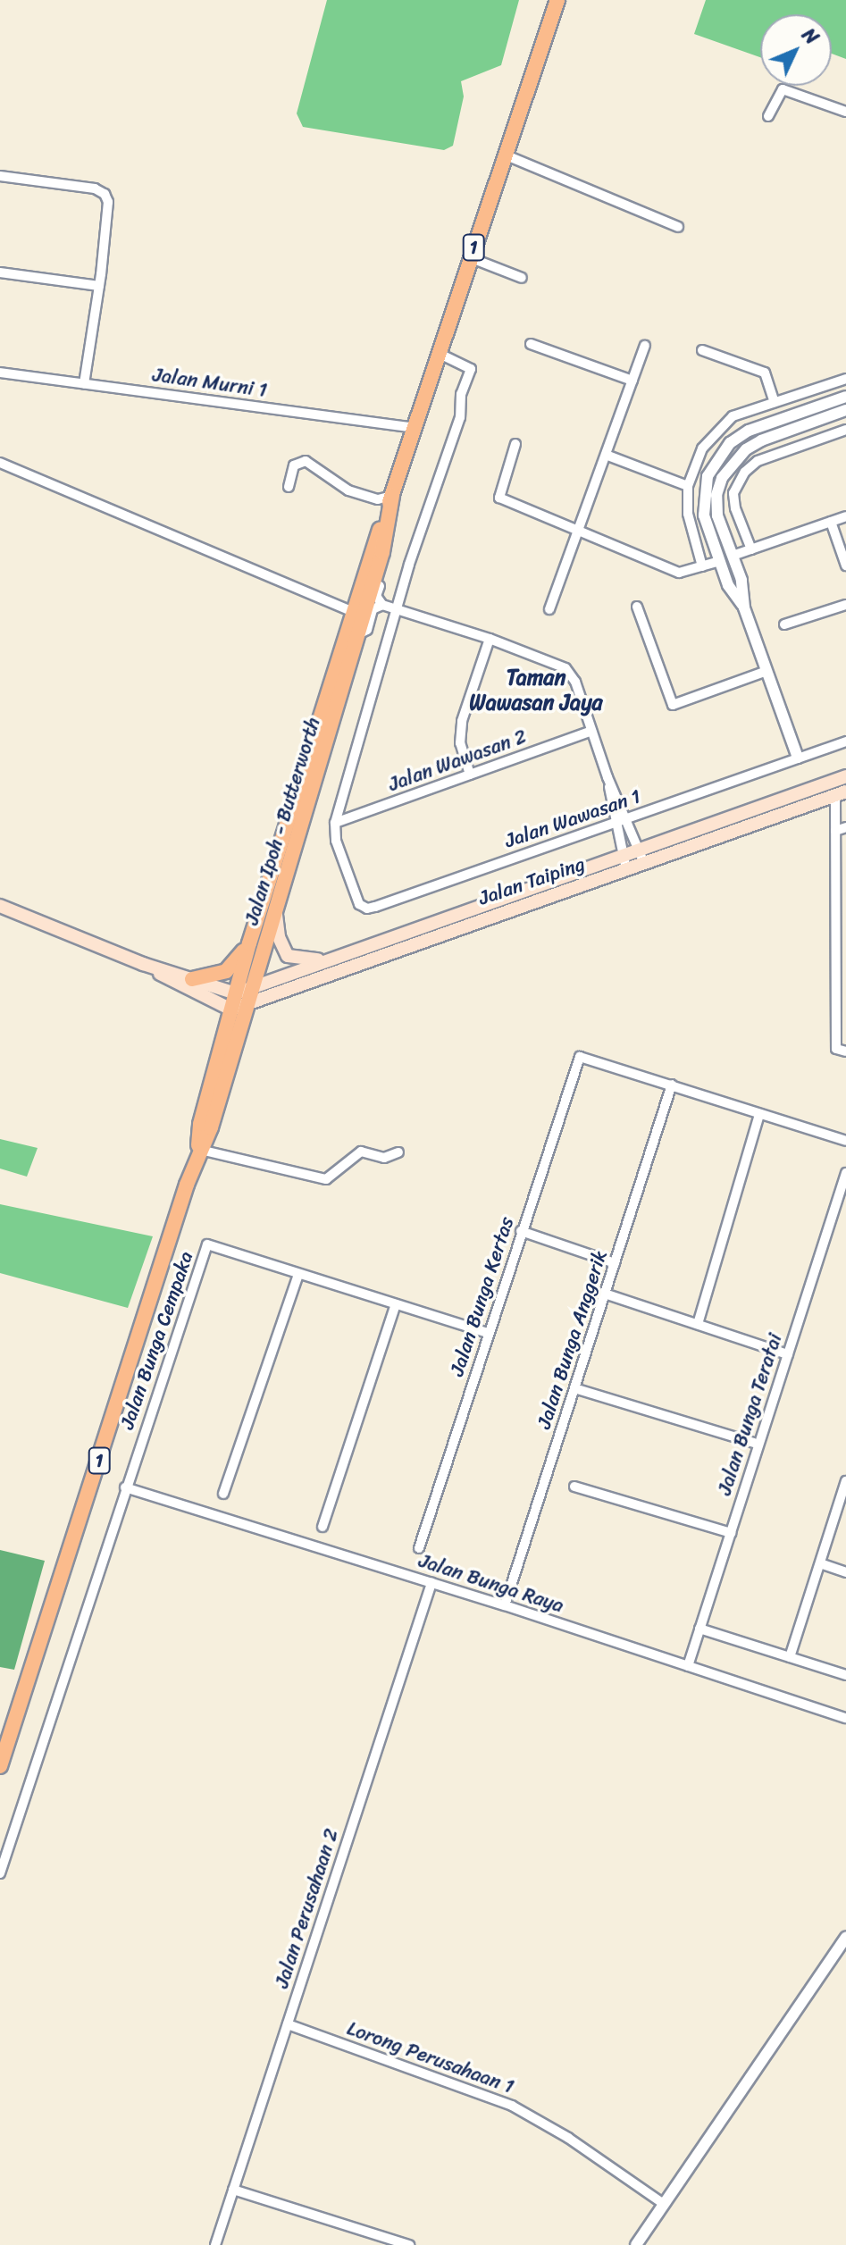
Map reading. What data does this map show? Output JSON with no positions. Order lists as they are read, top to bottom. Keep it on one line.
{"streets":{"highway":["1","Jalan Ipoh - Butterworth"],"main road":["Jalan Taiping"],"street":["Jalan Murni 1","Jalan Wawasan 2","Jalan Wawasan 1","Jalan Bunga Kertas","Jalan Bunga Anggerik","Jalan Bunga Cempaka","Jalan Bunga Teratai","Jalan Bunga Raya","Jalan Perusahaan 2","Lorong Perusahaan 1"]},"crossings":[["Jalan Murni 1","Jalan Ipoh - Butterworth"],["Jalan Wawasan 2","Jalan Wawasan 1"],["Jalan Ipoh - Butterworth","Jalan Taiping"],["Jalan Bunga Kertas","Jalan Bunga Anggerik"],["Jalan Bunga Anggerik","Jalan Bunga Raya"],["Jalan Bunga Cempaka","Jalan Bunga Raya"],["Jalan Bunga Teratai","Jalan Bunga Raya"],["Jalan Bunga Raya","Jalan Perusahaan 2"],["Jalan Perusahaan 2","Lorong Perusahaan 1"]],"districts":["Taman Wawasan Jaya"],"north":"top right"}
